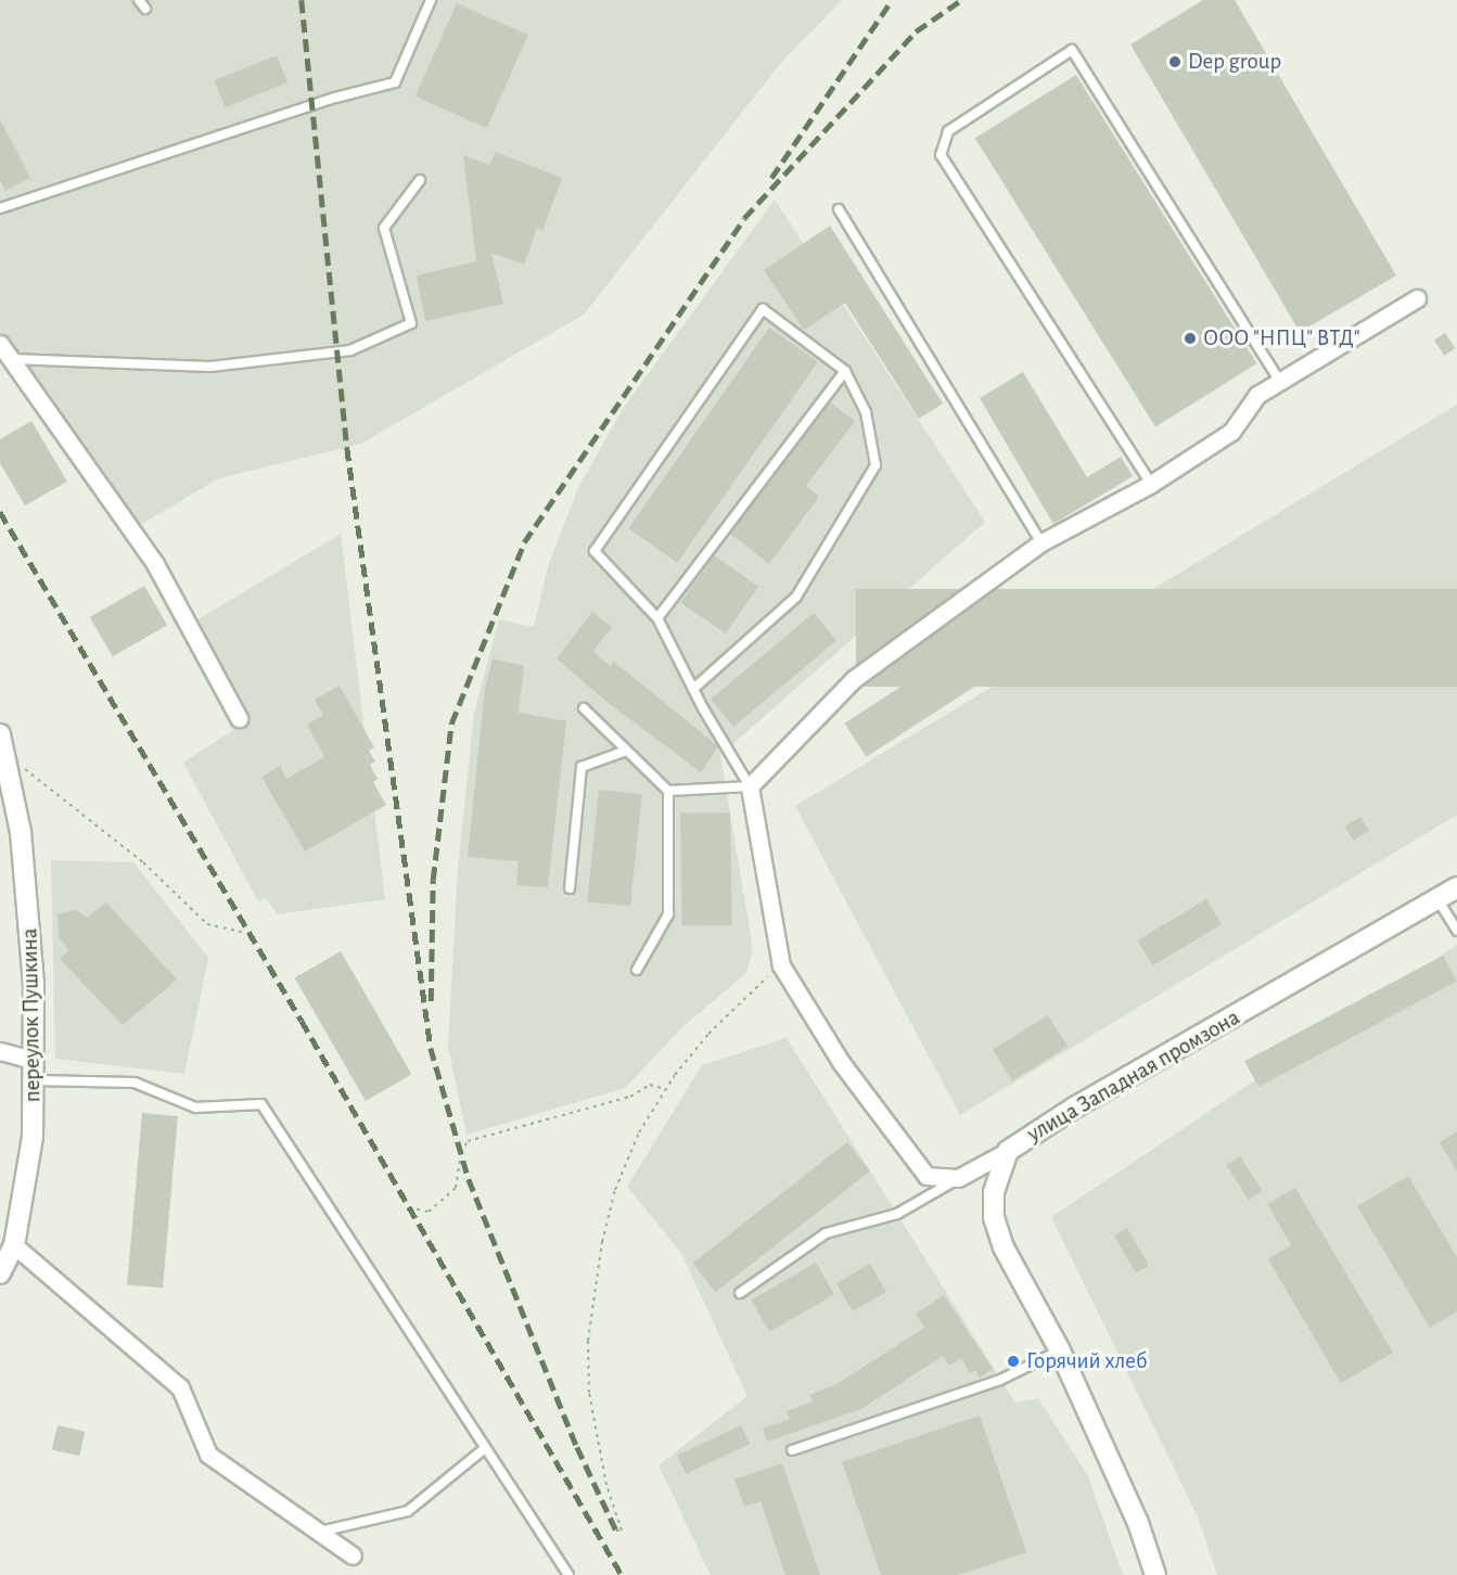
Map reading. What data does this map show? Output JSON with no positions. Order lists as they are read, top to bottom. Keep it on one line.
{"streets":{"street":["переулок Пушкина","улица Западная промзона"]},"places":["Dep group","ООО \"НПЦ\" ВТД\"","Горячий хлеб"]}
